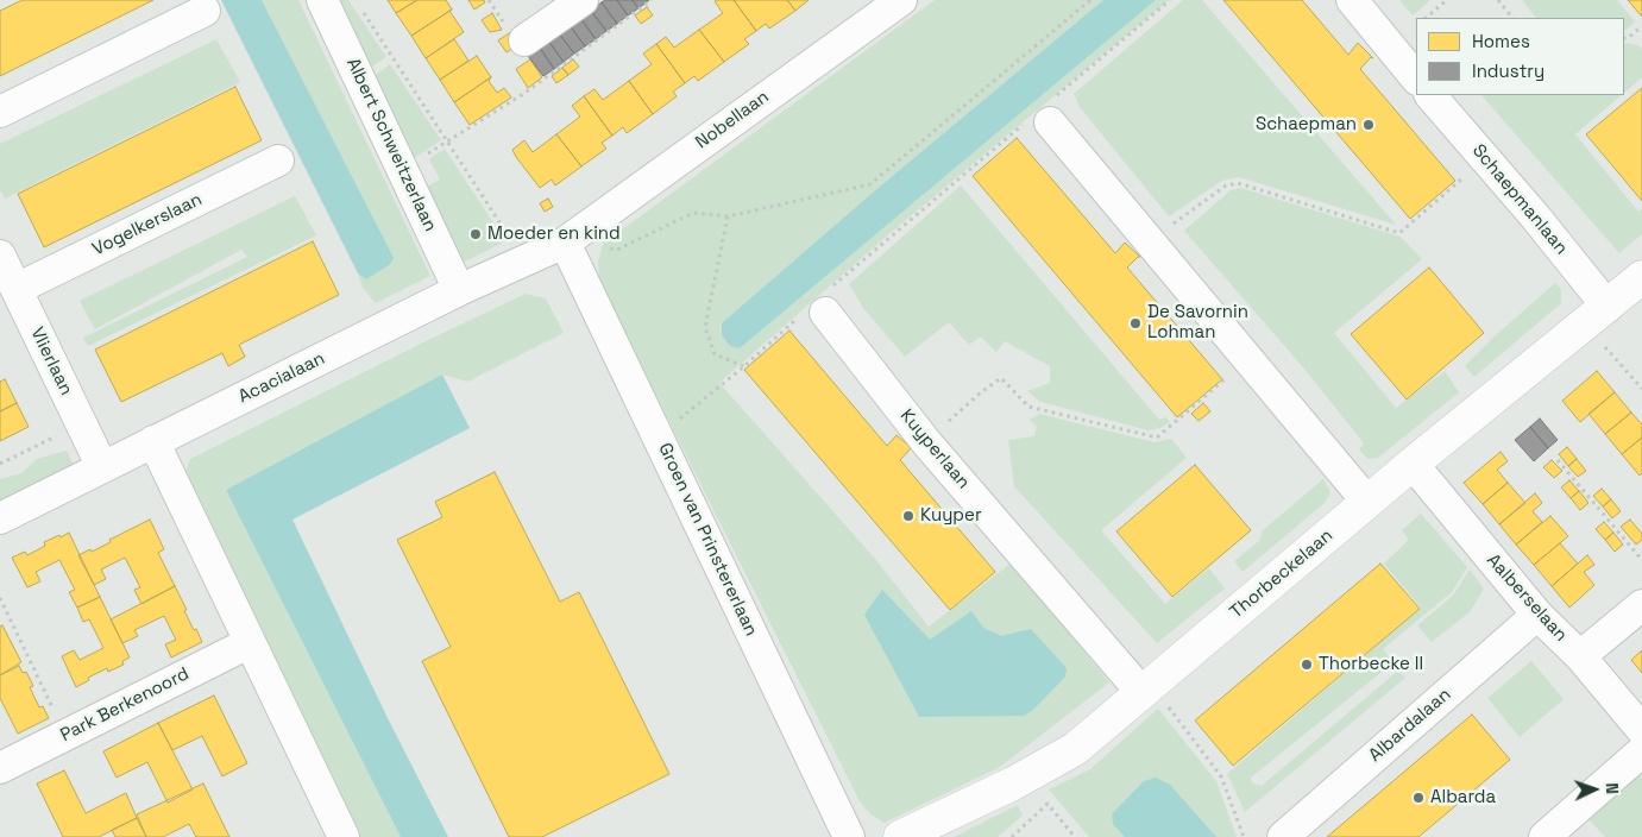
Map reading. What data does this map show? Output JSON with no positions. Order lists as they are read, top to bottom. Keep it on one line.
{"streets":{"street":["Nobellaan","Albert Schweitzerlaan","Schaepmanlaan","Vogelkerslaan","Vlierlaan","Acacialaan","Kuyperlaan","Groen van Prinstererlaan","Thorbeckelaan","Aalberselaan","Park Berkenoord","Albardalaan"]},"crossings":[["Nobellaan","Acacialaan"],["Nobellaan","Groen van Prinstererlaan"],["Albert Schweitzerlaan","Acacialaan"],["Schaepmanlaan","Thorbeckelaan"],["Vogelkerslaan","Vlierlaan"],["Vlierlaan","Acacialaan"],["Acacialaan","Groen van Prinstererlaan"],["Kuyperlaan","Thorbeckelaan"],["Thorbeckelaan","Aalberselaan"],["Aalberselaan","Albardalaan"]],"places":["Schaepman","Moeder en kind","De Savornin Lohman","Kuyper","Thorbecke II","Albarda"],"legend":["Homes","Industry"],"north":"right"}
